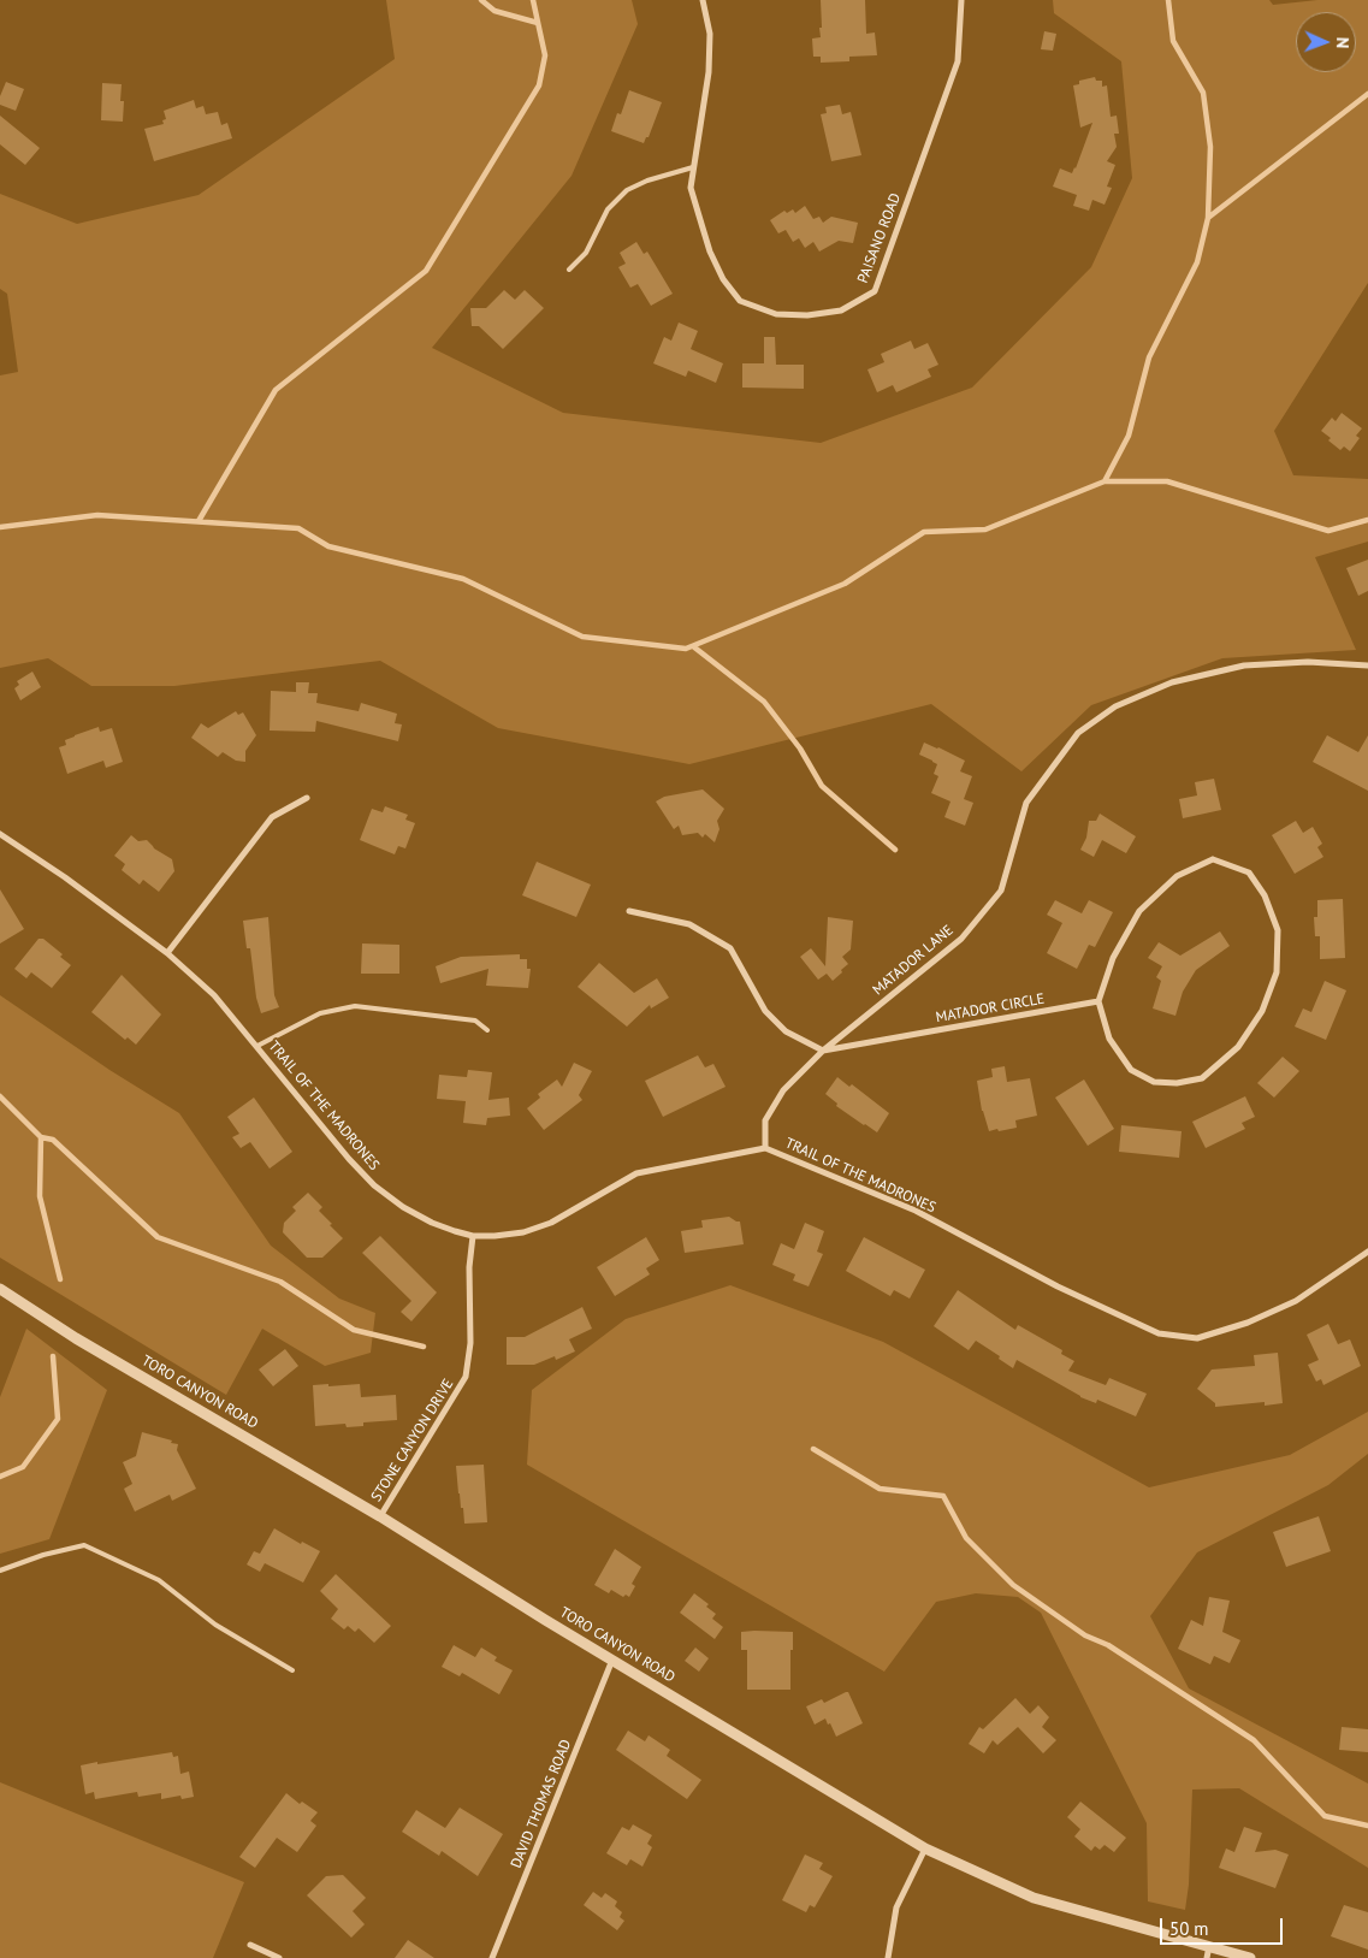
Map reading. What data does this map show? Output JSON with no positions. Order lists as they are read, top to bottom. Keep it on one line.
{"streets":{"street":["PAISANO ROAD","MATADOR LANE","MATADOR CIRCLE","TRAIL OF THE MADRONES","TORO CANYON ROAD","STONE CANYON DRIVE","DAVID THOMAS ROAD"]},"crossings":[["MATADOR LANE","MATADOR CIRCLE"],["MATADOR LANE","TRAIL OF THE MADRONES"],["TRAIL OF THE MADRONES","STONE CANYON DRIVE"],["TORO CANYON ROAD","STONE CANYON DRIVE"],["TORO CANYON ROAD","DAVID THOMAS ROAD"]],"scale_bar":"50 m","north":"right"}
